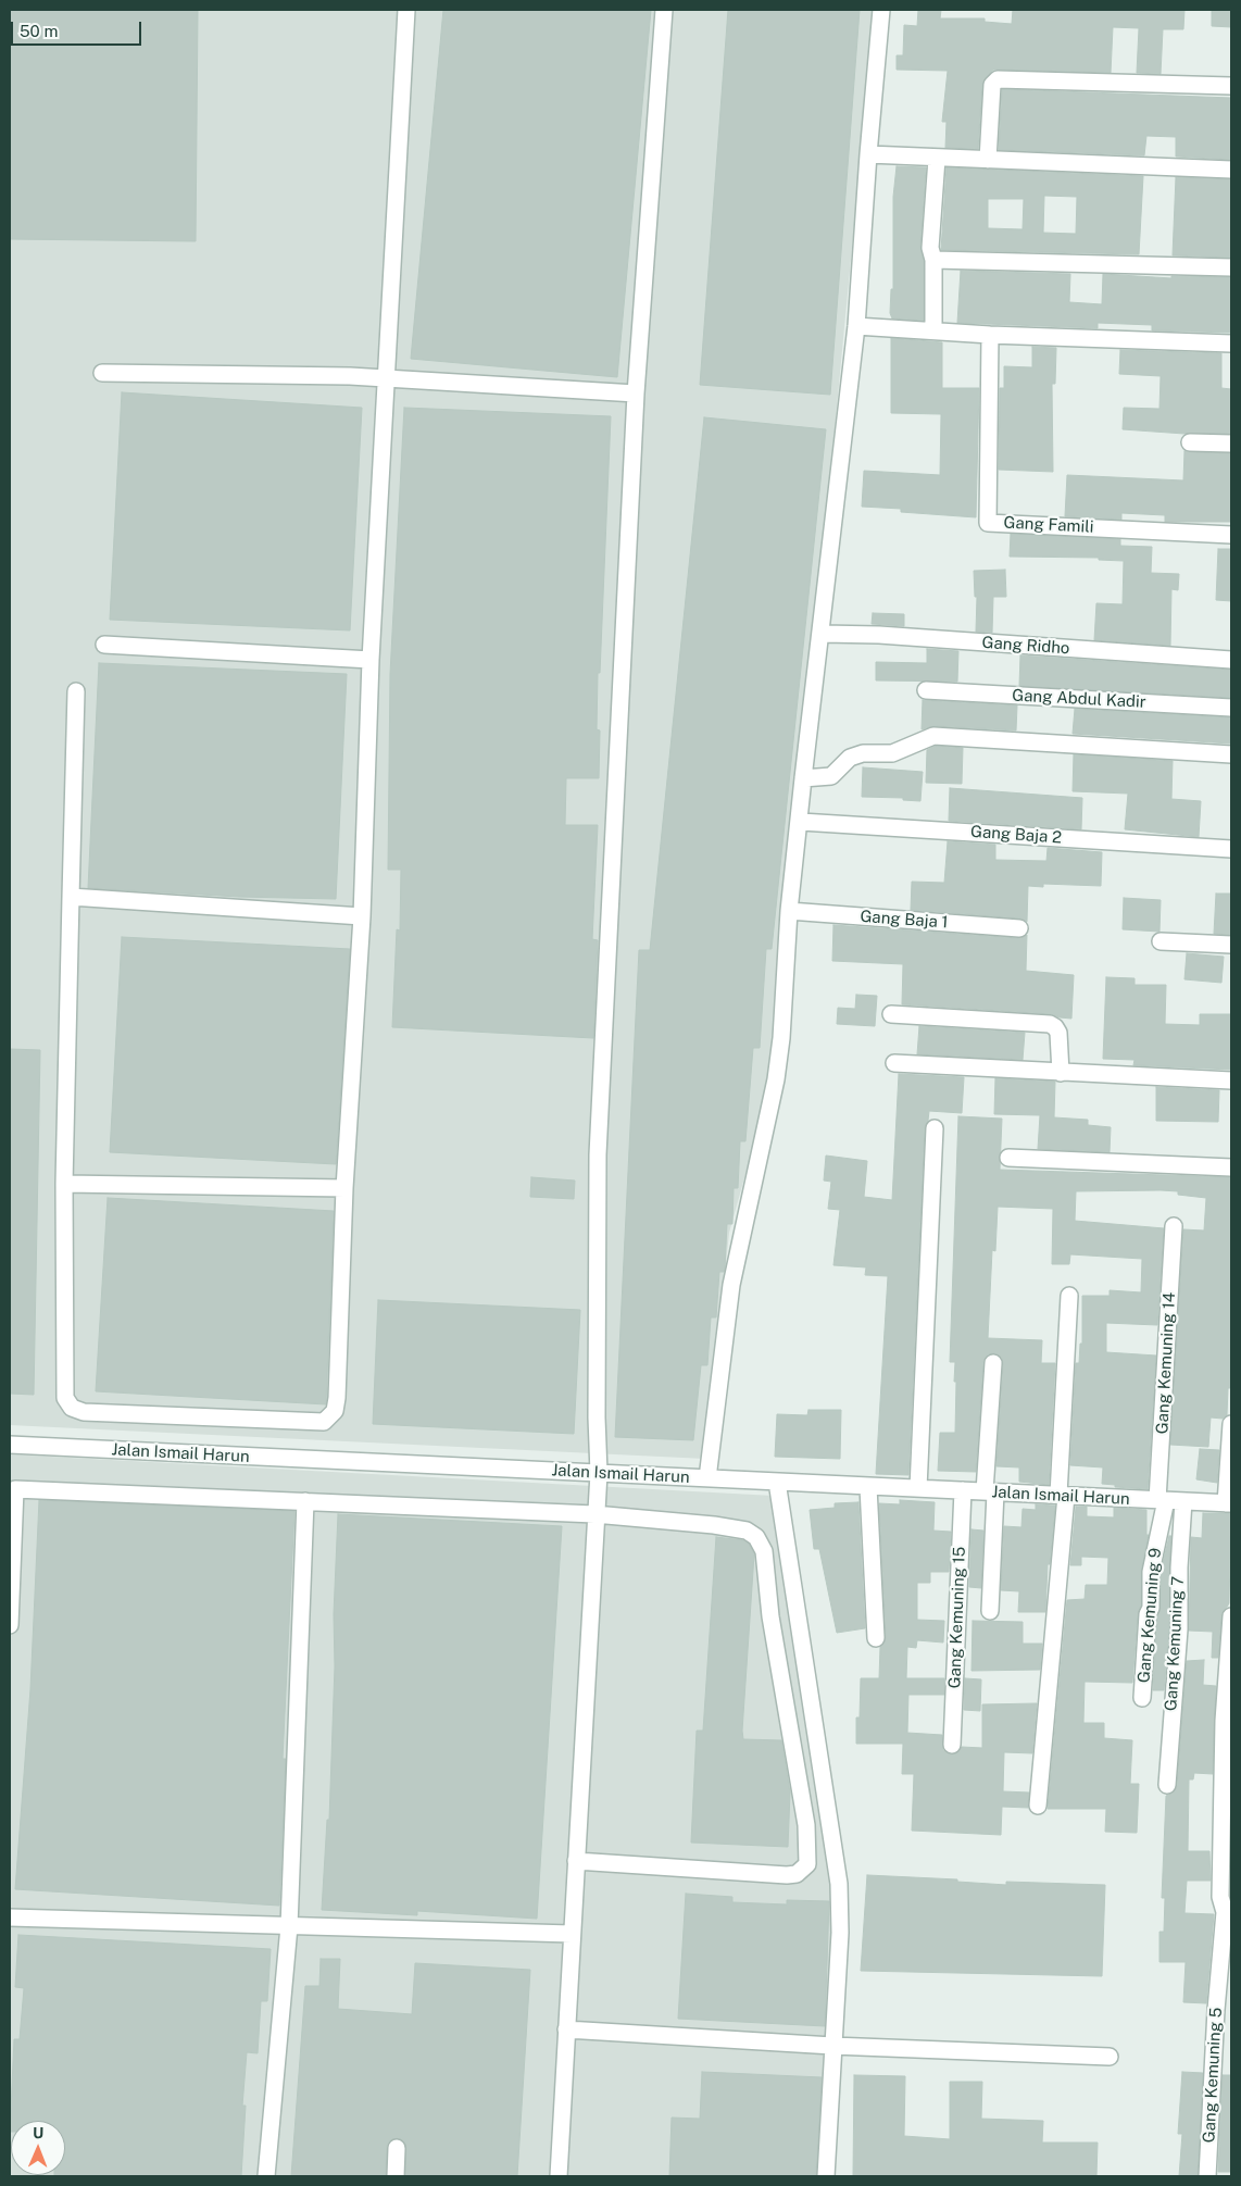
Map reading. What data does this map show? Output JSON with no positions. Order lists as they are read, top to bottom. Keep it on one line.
{"streets":{"street":["Gang Famili","Gang Ridho","Gang Abdul Kadir","Gang Baja 2","Gang Baja 1","Gang Kemuning 14","Jalan Ismail Harun","Gang Kemuning 9","Gang Kemuning 15","Gang Kemuning 7","Gang Kemuning 5"]},"crossings":[["Gang Kemuning 14","Jalan Ismail Harun"],["Gang Kemuning 14","Gang Kemuning 9"],["Jalan Ismail Harun","Gang Kemuning 9"],["Jalan Ismail Harun","Gang Kemuning 15"],["Jalan Ismail Harun","Gang Kemuning 7"]],"scale_bar":"50 m","north":"top"}
